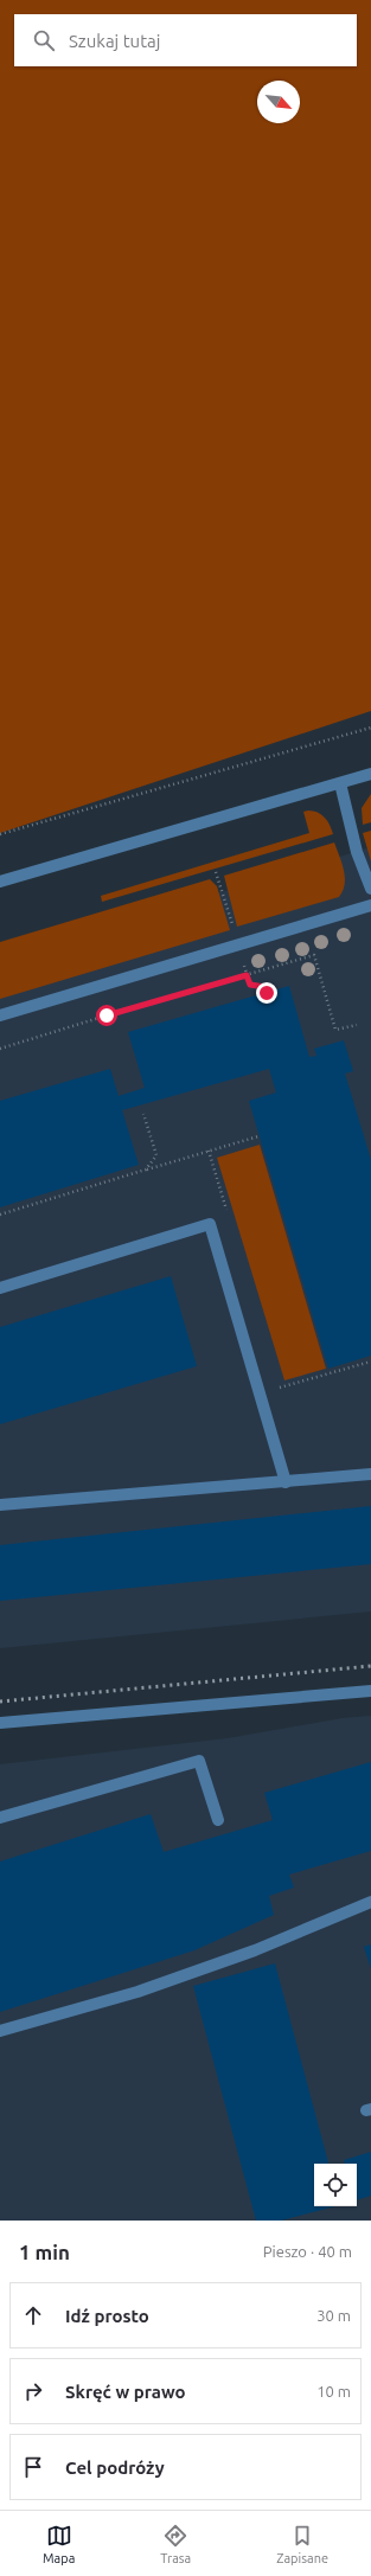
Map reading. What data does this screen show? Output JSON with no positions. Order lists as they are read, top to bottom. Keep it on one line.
{"north":"bottom right","page":{"search":"Szukaj tutaj","heading":["1 min","Pieszo · 40 m"],"list":[["Idź prosto","30 m"],["Skręć w prawo","10 m"],"Cel podróży"],"nav":["Mapa","Trasa","Zapisane"]}}
